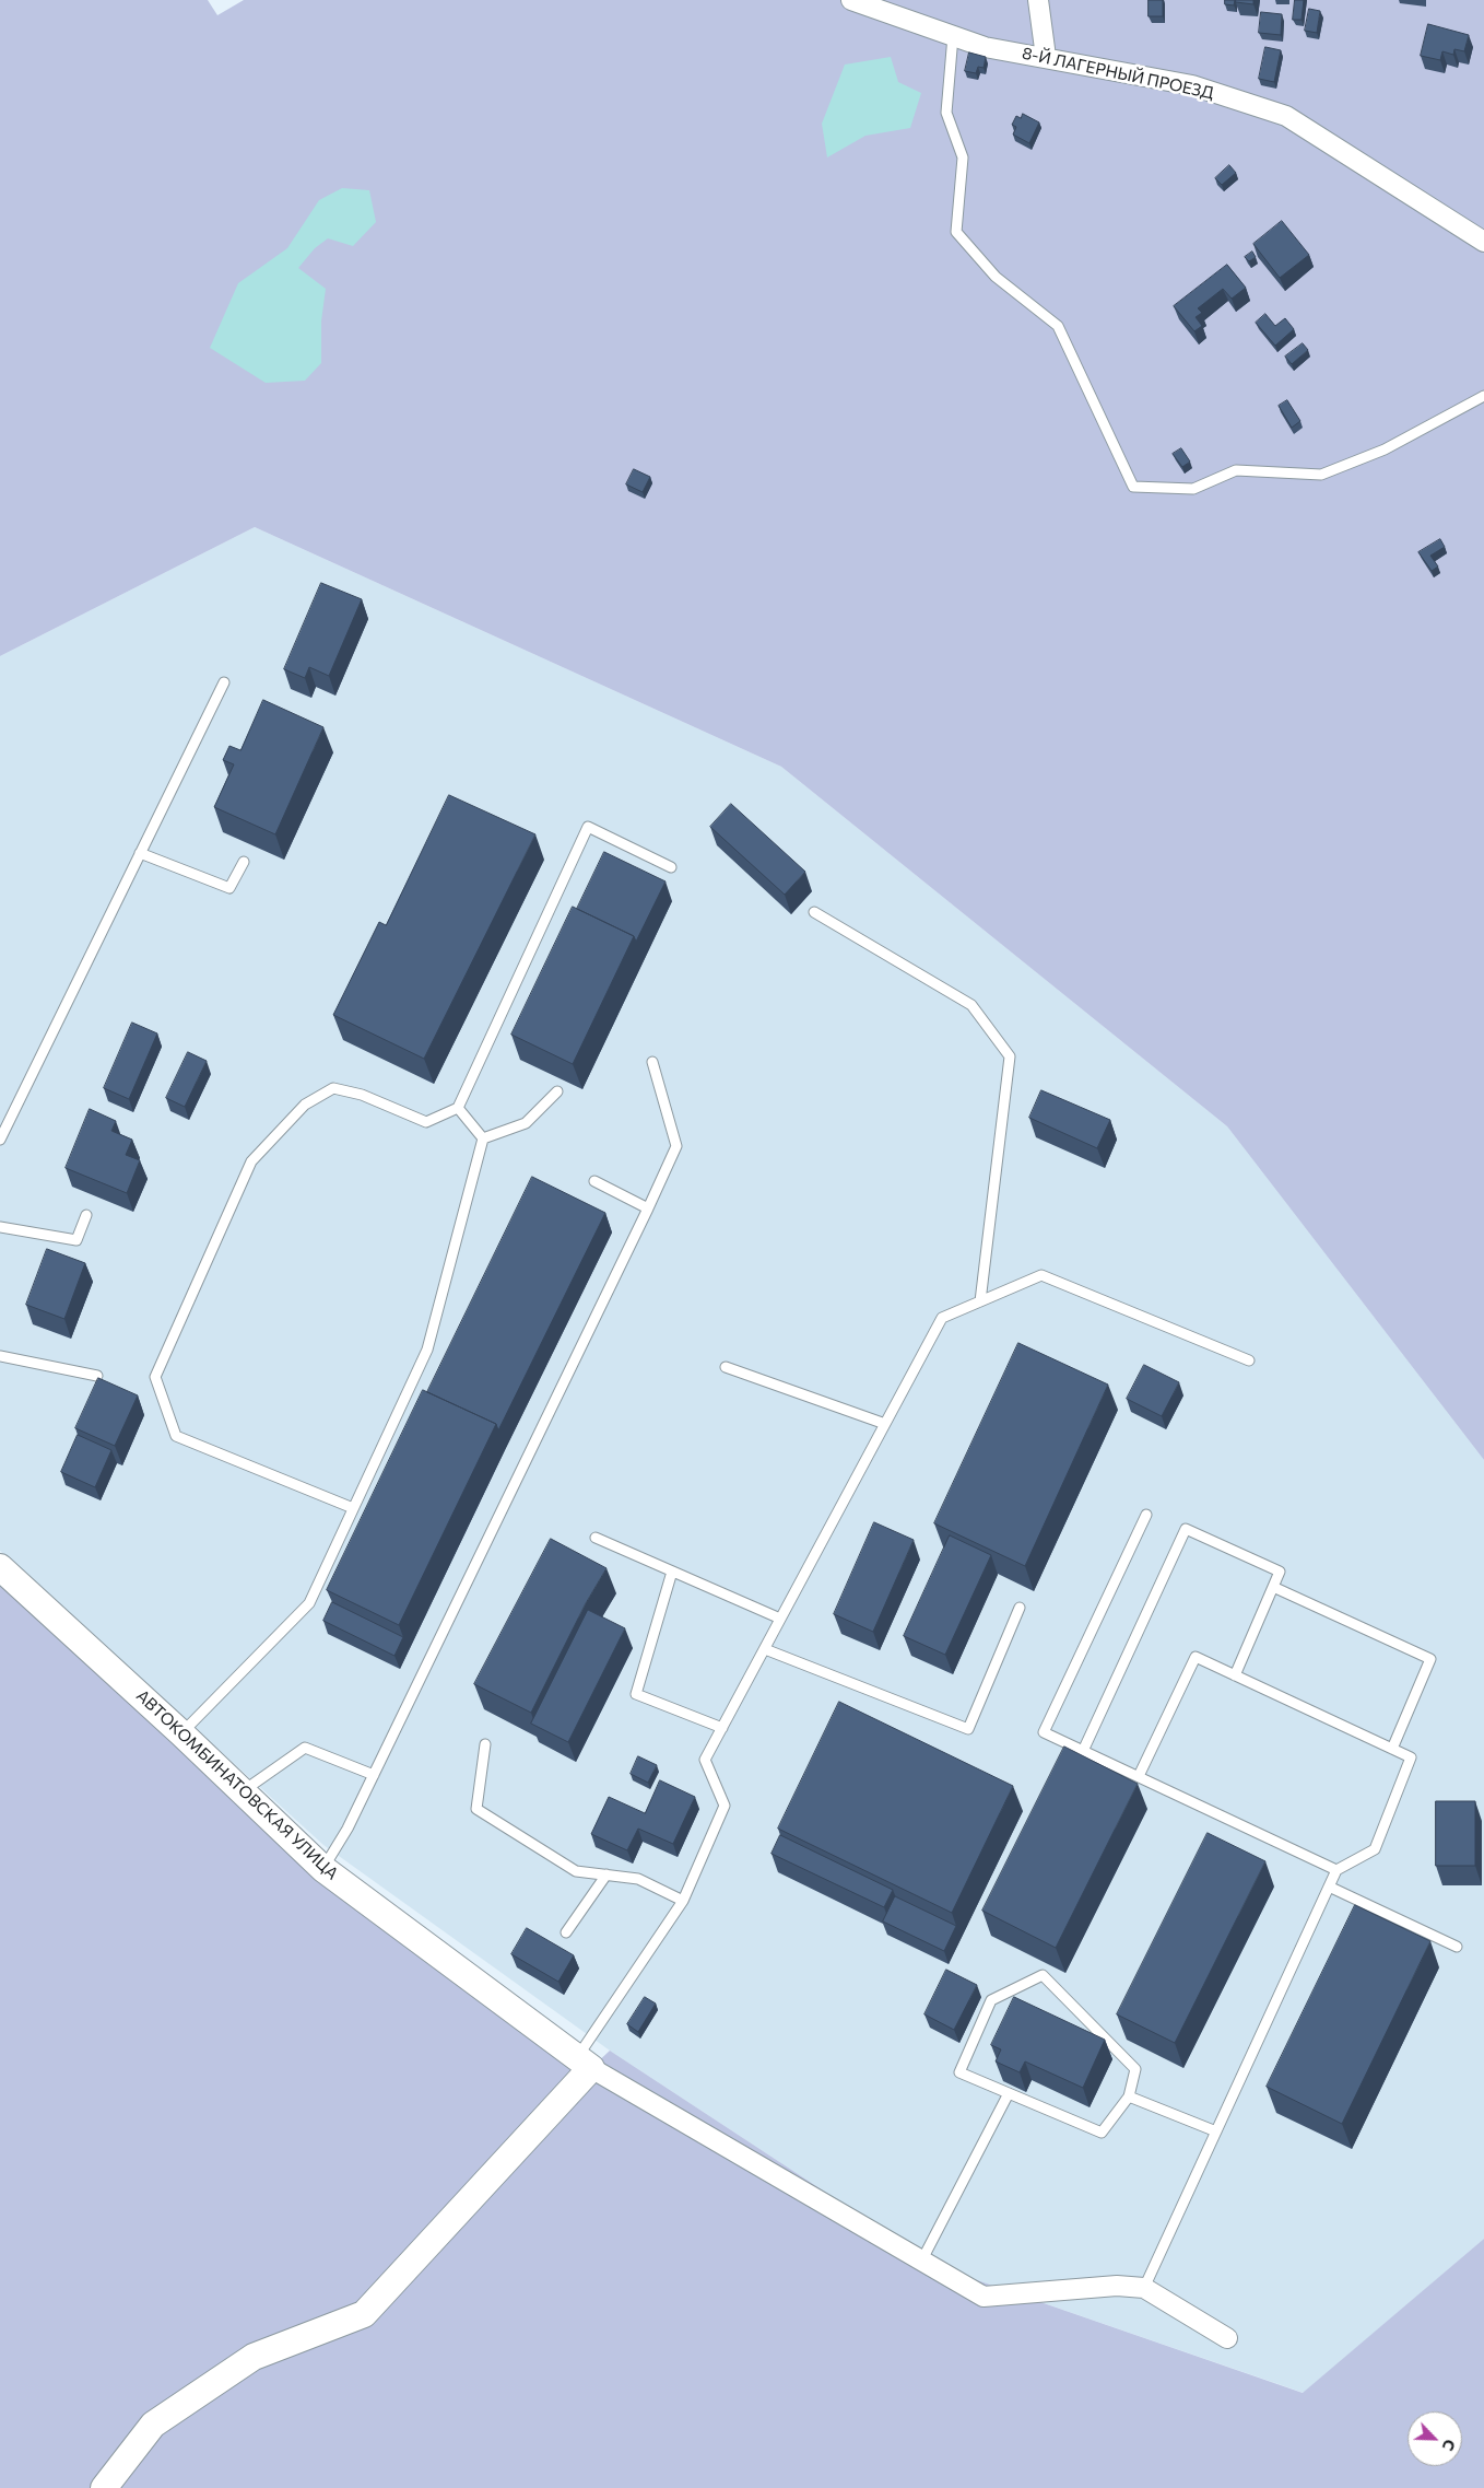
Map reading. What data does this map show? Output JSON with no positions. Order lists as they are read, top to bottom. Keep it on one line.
{"streets":{"street":["8-Й ЛАГЕРНЫЙ ПРОЕЗД","АВТОКОМБИНАТОВСКАЯ УЛИЦА"]},"north":"bottom right"}
